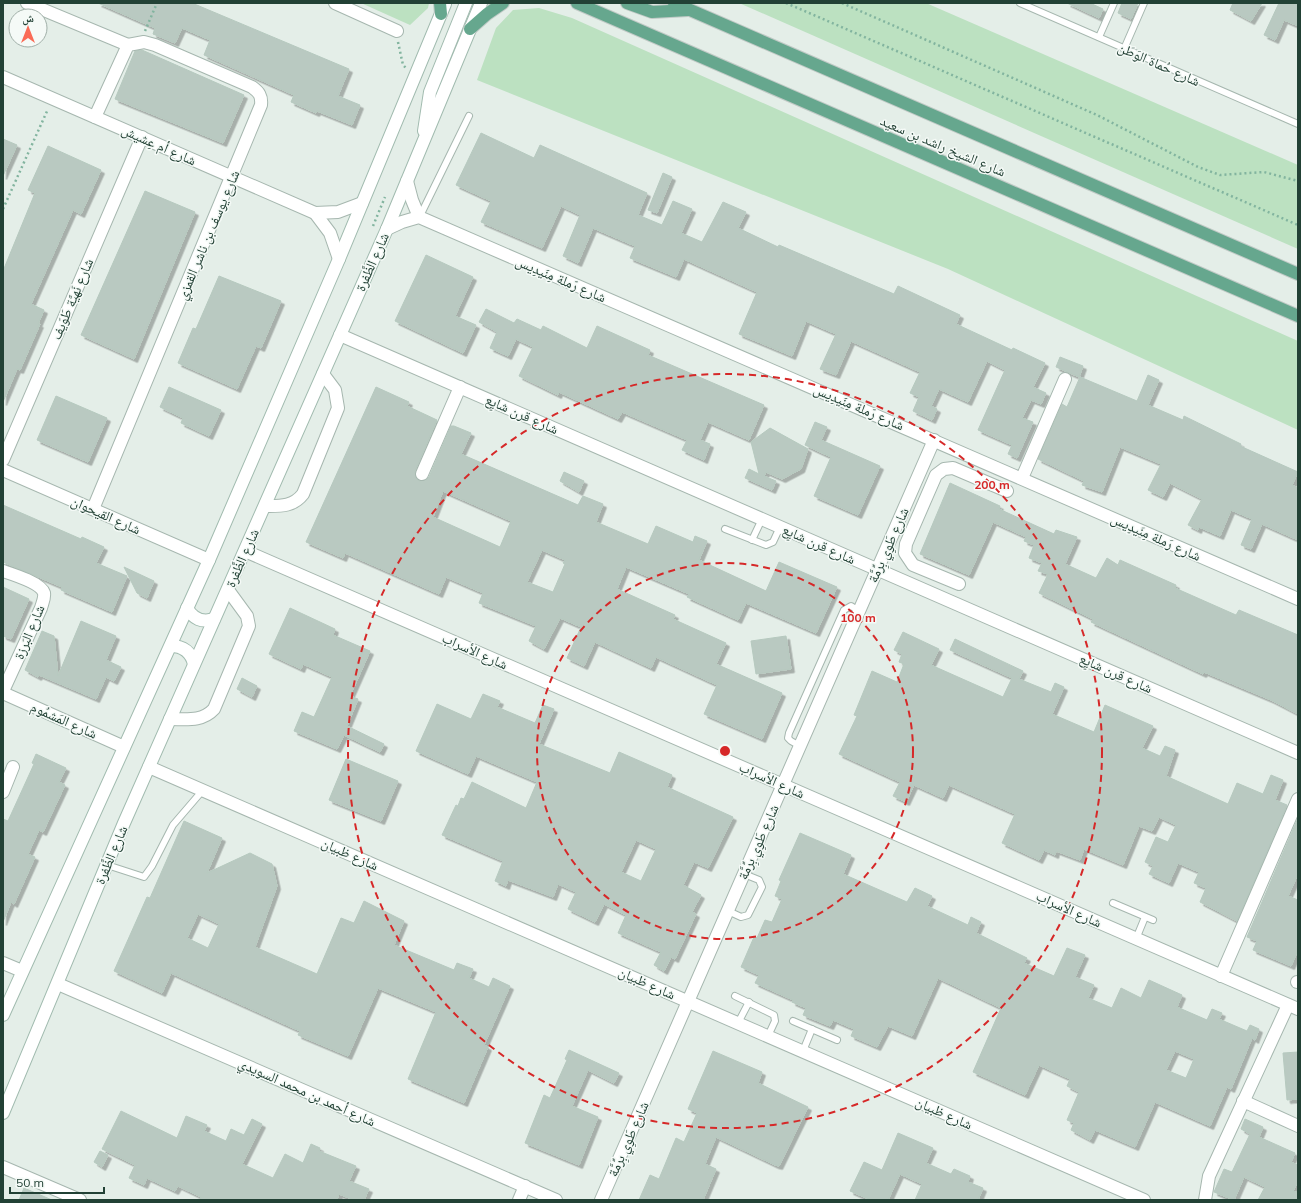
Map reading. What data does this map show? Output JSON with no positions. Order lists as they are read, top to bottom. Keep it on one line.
{"streets":{"main road":["شارع الشيخ راشد بن سعيد"],"street":["شارع أم عِشيش","شارع يوسف بن ناشر القمزي","شارع الظَّفرة","شارع رَملة مِنَيدِيس","شارع نَهيَّة طَوَيف","شارع قرن شايِع","شارع القيحوان","شارع طَوِي بِرِّمَّة","شارع البَرزة","شارع الأسراب","شارع المَشمُوم","شارع ظبيان","شارع أحمد بن محمد السويدي"],"lane":["شارع حُماة الوَطَن"]},"crossings":[["شارع أم عِشيش","شارع يوسف بن ناشر القمزي"],["شارع أم عِشيش","شارع الظَّفرة"],["شارع أم عِشيش","شارع نَهيَّة طَوَيف"],["شارع يوسف بن ناشر القمزي","شارع القيحوان"],["شارع الظَّفرة","شارع قرن شايِع"],["شارع الظَّفرة","شارع القيحوان"],["شارع الظَّفرة","شارع الأسراب"],["شارع الظَّفرة","شارع المَشمُوم"],["شارع الظَّفرة","شارع ظبيان"],["شارع الظَّفرة","شارع أحمد بن محمد السويدي"],["شارع رَملة مِنَيدِيس","شارع طَوِي بِرِّمَّة"],["شارع قرن شايِع","شارع طَوِي بِرِّمَّة"],["شارع طَوِي بِرِّمَّة","شارع الأسراب"],["شارع طَوِي بِرِّمَّة","شارع ظبيان"],["شارع البَرزة","شارع المَشمُوم"]],"scale_bar":"50 m","north":"top","rings":["200 m","100 m"]}
